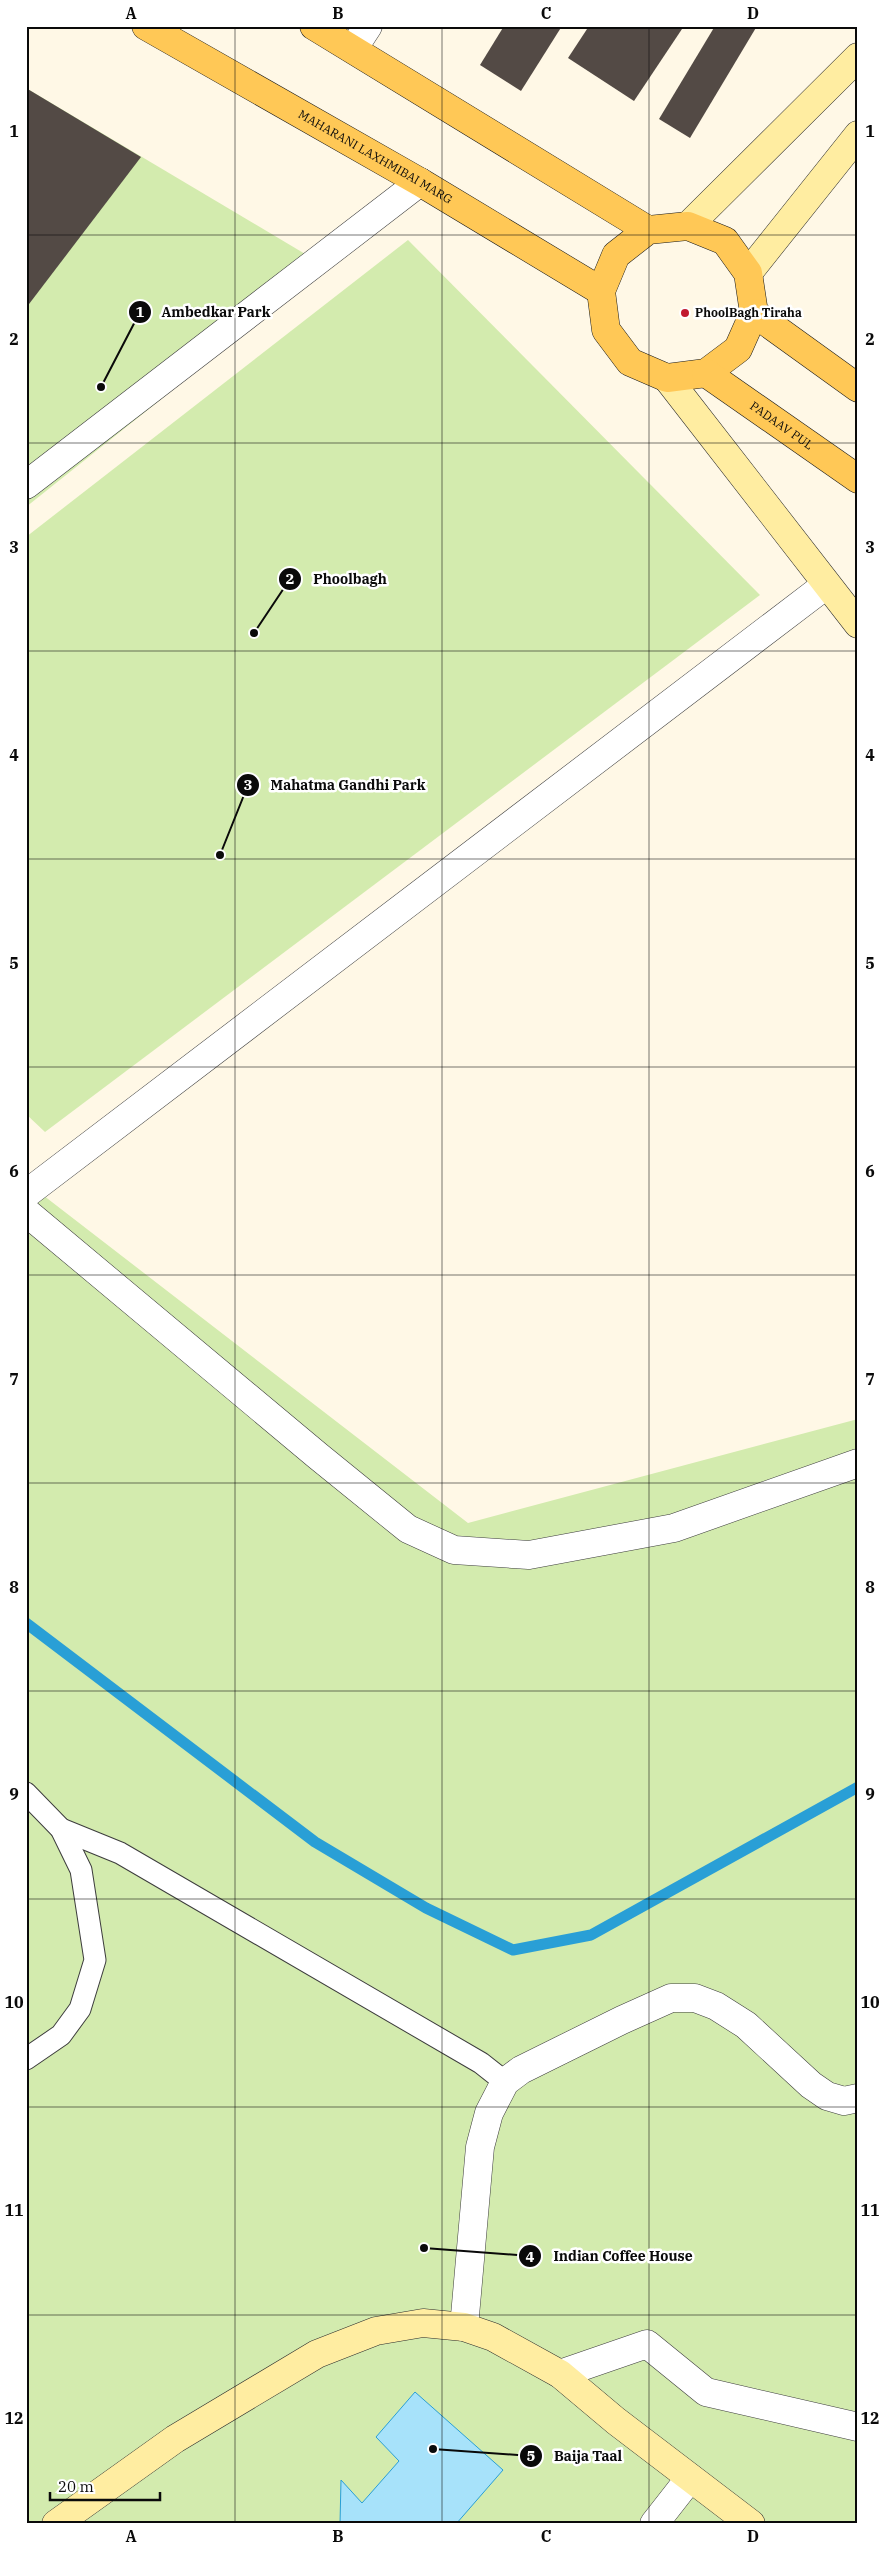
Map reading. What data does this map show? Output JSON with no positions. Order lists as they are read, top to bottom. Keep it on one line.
{"streets":{"main road":["MAHARANI LAXHMIBAI MARG","PADAAV PUL"]},"crossings":[["MAHARANI LAXHMIBAI MARG","PADAAV PUL"]],"places":["PhoolBagh Tiraha","Ambedkar Park","Phoolbagh","Mahatma Gandhi Park","Indian Coffee House","Baija Taal"],"scale_bar":"20 m","grid":{"columns":["A","B","C","D"],"rows":["1","2","3","4","5","6","7","8","9","10","11","12"]}}
